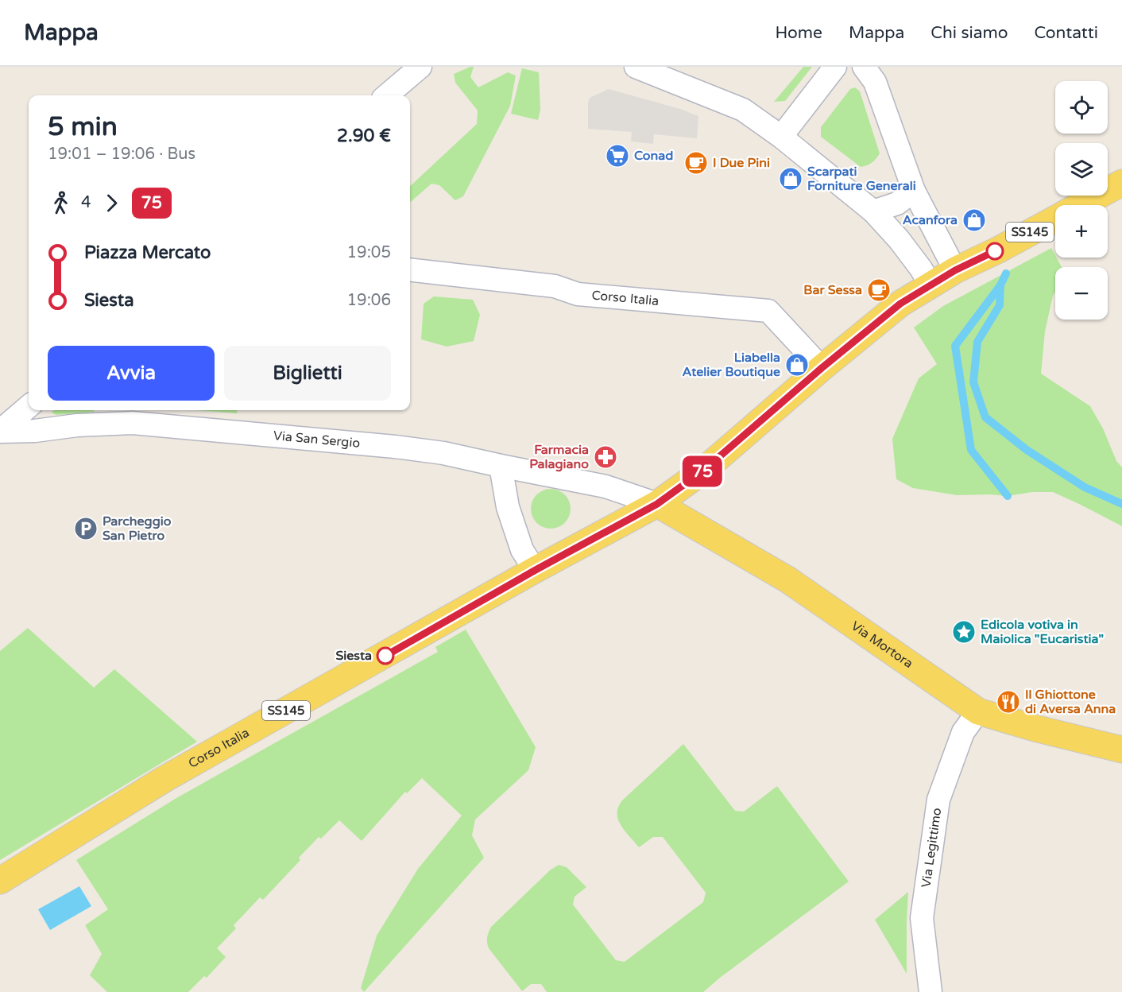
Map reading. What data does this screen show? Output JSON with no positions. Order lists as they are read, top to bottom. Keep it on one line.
{"streets":{"main road":["SS145","Corso Italia","Via Mortora"],"street":["Via San Sergio","Via Legittimo"]},"crossings":[["Corso Italia","Via San Sergio"],["Corso Italia","Via Mortora"],["Via San Sergio","Via Mortora"],["Via Mortora","Via Legittimo"]],"places":{"supermarket":["Conad"],"cafe":["I Due Pini","Bar Sessa"],"shop":["Scarpati Forniture Generali","Acanfora","Liabella Atelier Boutique"],"pharmacy":["Farmacia Palagiano"],"parking":["Parcheggio San Pietro"],"place":["Edicola votiva in Maiolica \"Eucaristia\""],"other":["Siesta"],"restaurant":["Il Ghiottone di Aversa Anna"]},"lines":["bus line 75"],"page":{"header":"Mappa","nav":["Home","Mappa","Chi siamo","Contatti"],"on_map":"75","map_buttons":["+","−"],"heading":["5 min","19:01 – 19:06 · Bus","2.90 €"],"legs":["4","75"],"list":[{"name":"Piazza Mercato","value":"19:05"},{"name":"Siesta","value":"19:06"}],"buttons":["Avvia","Biglietti"]}}
